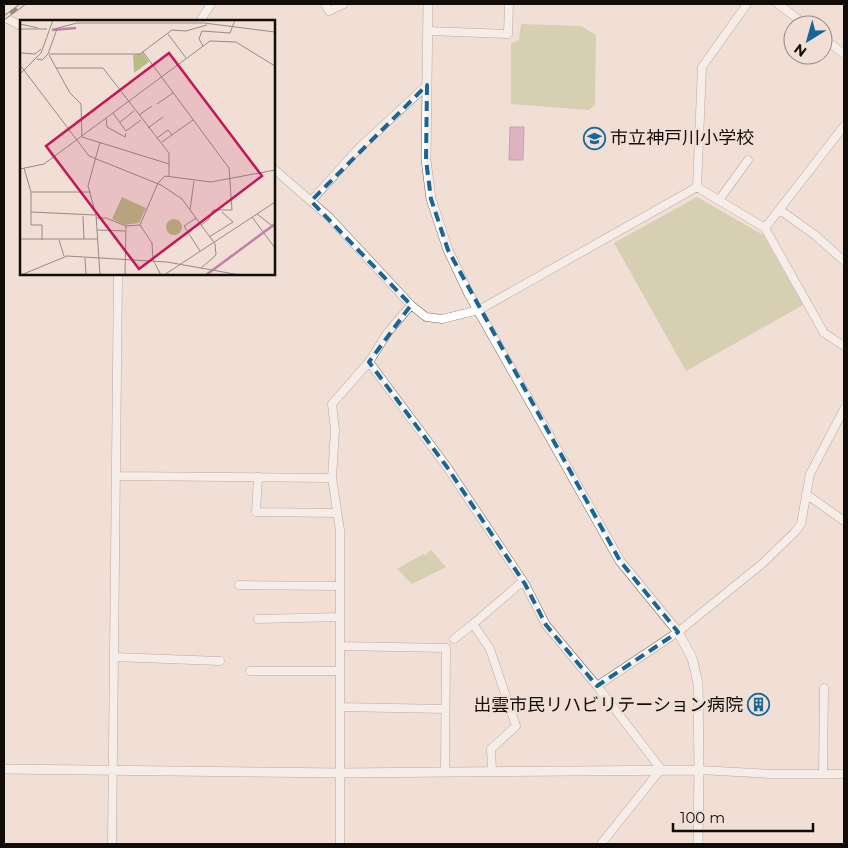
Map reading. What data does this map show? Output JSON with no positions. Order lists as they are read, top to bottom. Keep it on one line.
{"places":{"school or university":["市立神戸川小学校"],"building":["出雲市民リハビリテーション病院"]},"scale_bar":"100 m","north":"bottom left"}
